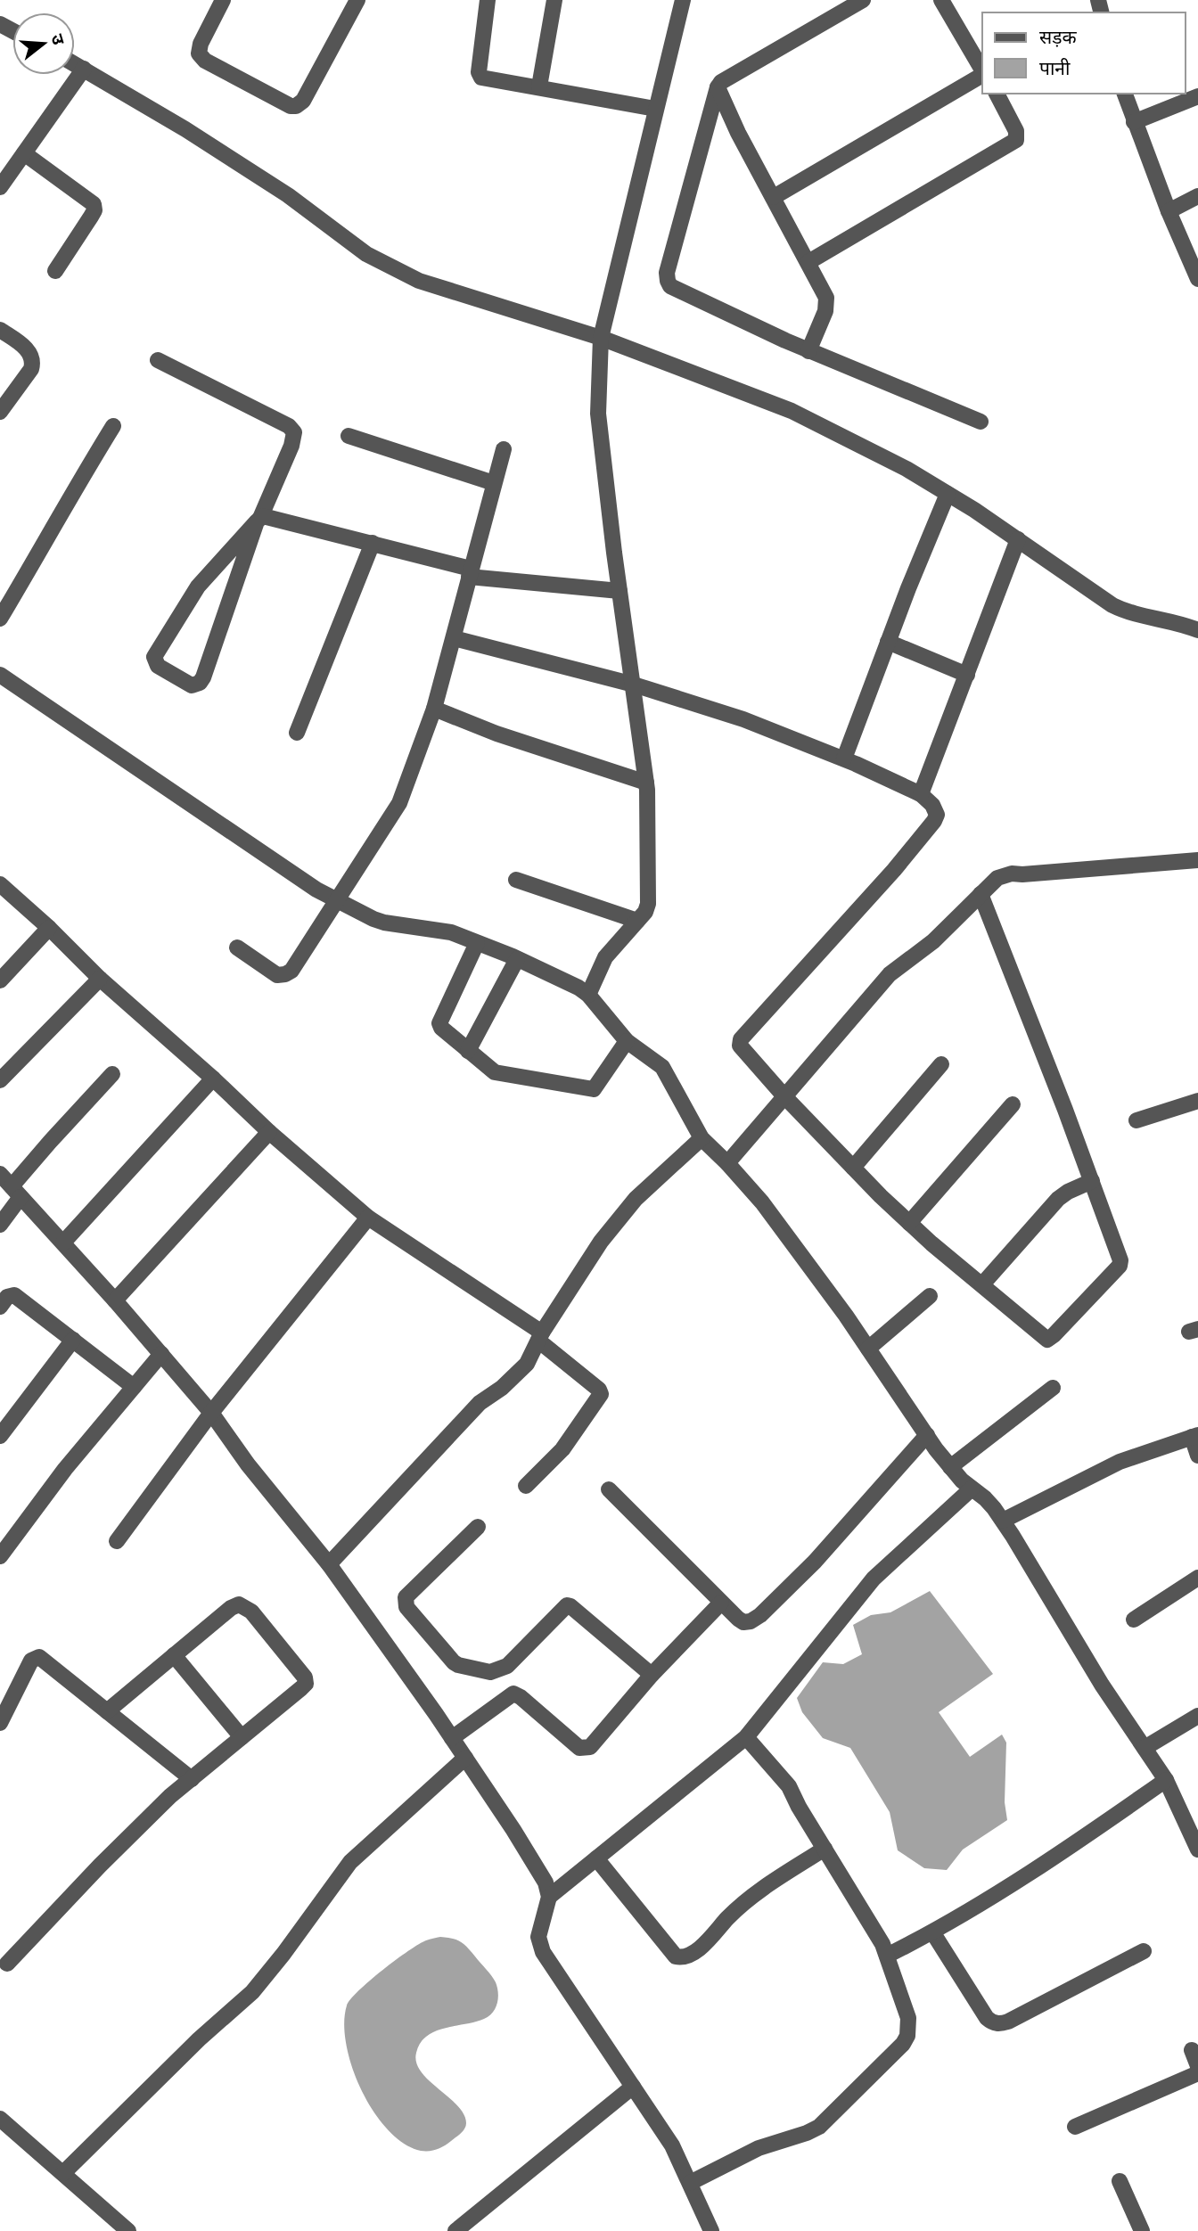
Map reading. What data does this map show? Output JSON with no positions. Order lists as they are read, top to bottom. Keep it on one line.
{"legend":["सड़क","पानी"],"north":"right"}
